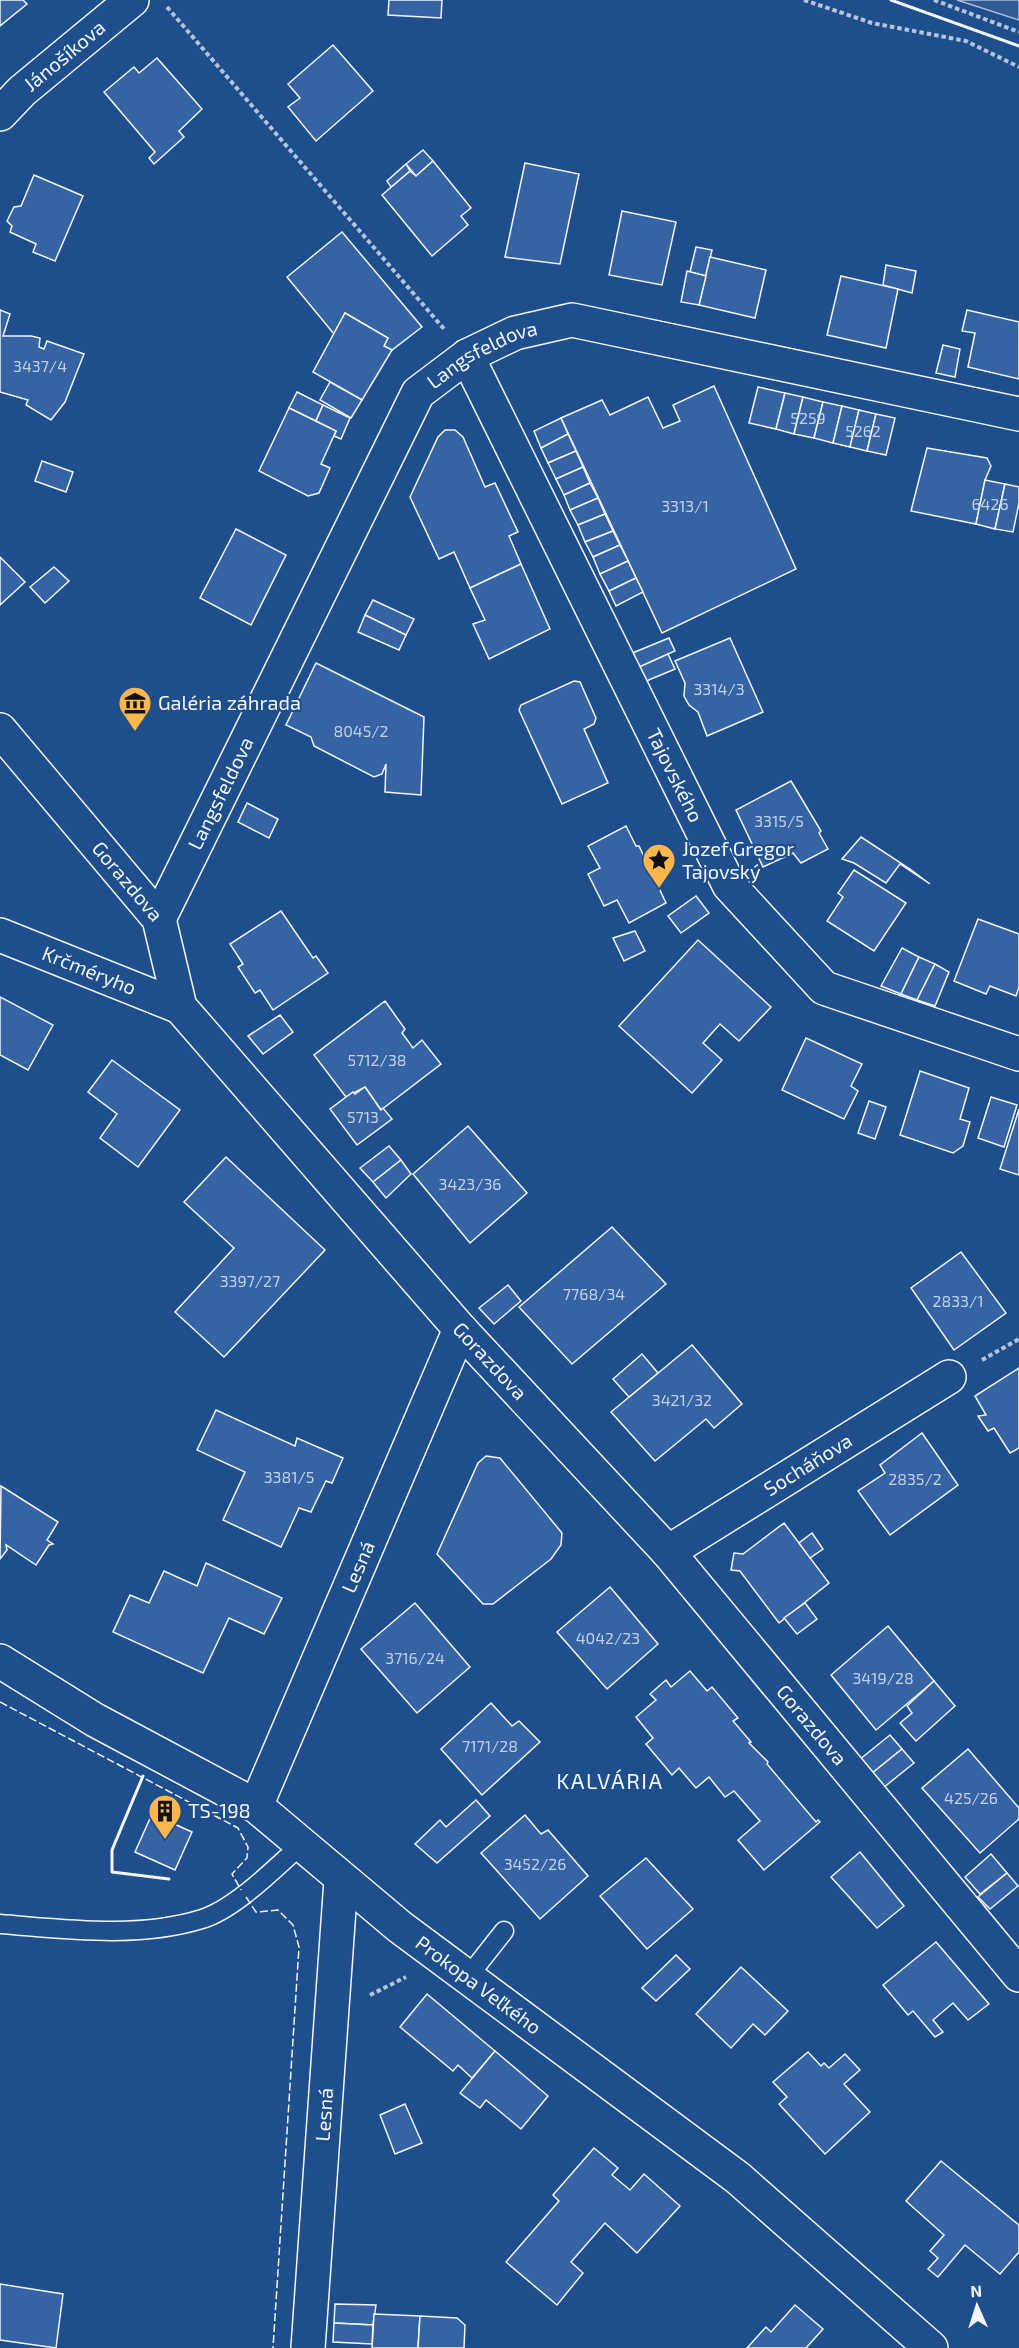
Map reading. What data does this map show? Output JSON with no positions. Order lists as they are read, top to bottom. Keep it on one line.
{"streets":{"street":["Jánošíkova","Langsfeldova","Tajovského","Gorazdova","Krčméryho","Socháňova","Lesná","Prokopa Veľkého"]},"crossings":[["Langsfeldova","Tajovského"],["Langsfeldova","Gorazdova"],["Gorazdova","Krčméryho"],["Gorazdova","Socháňova"],["Gorazdova","Lesná"],["Lesná","Prokopa Veľkého"]],"districts":["KALVÁRIA"],"places":{"museum":["Galéria záhrada"],"place":["Jozef Gregor Tajovský"],"building":["TS-198"]},"house_numbers":["3437/4","5259","5262","6426","3313/1","3314/3","8045/2","3315/5","5712/38","5713","3423/36","3397/27","7768/34","2833/1","3421/32","3381/5","2835/2","4042/23","3716/24","3419/28","7171/28","425/26","3452/26"],"north":"top"}
